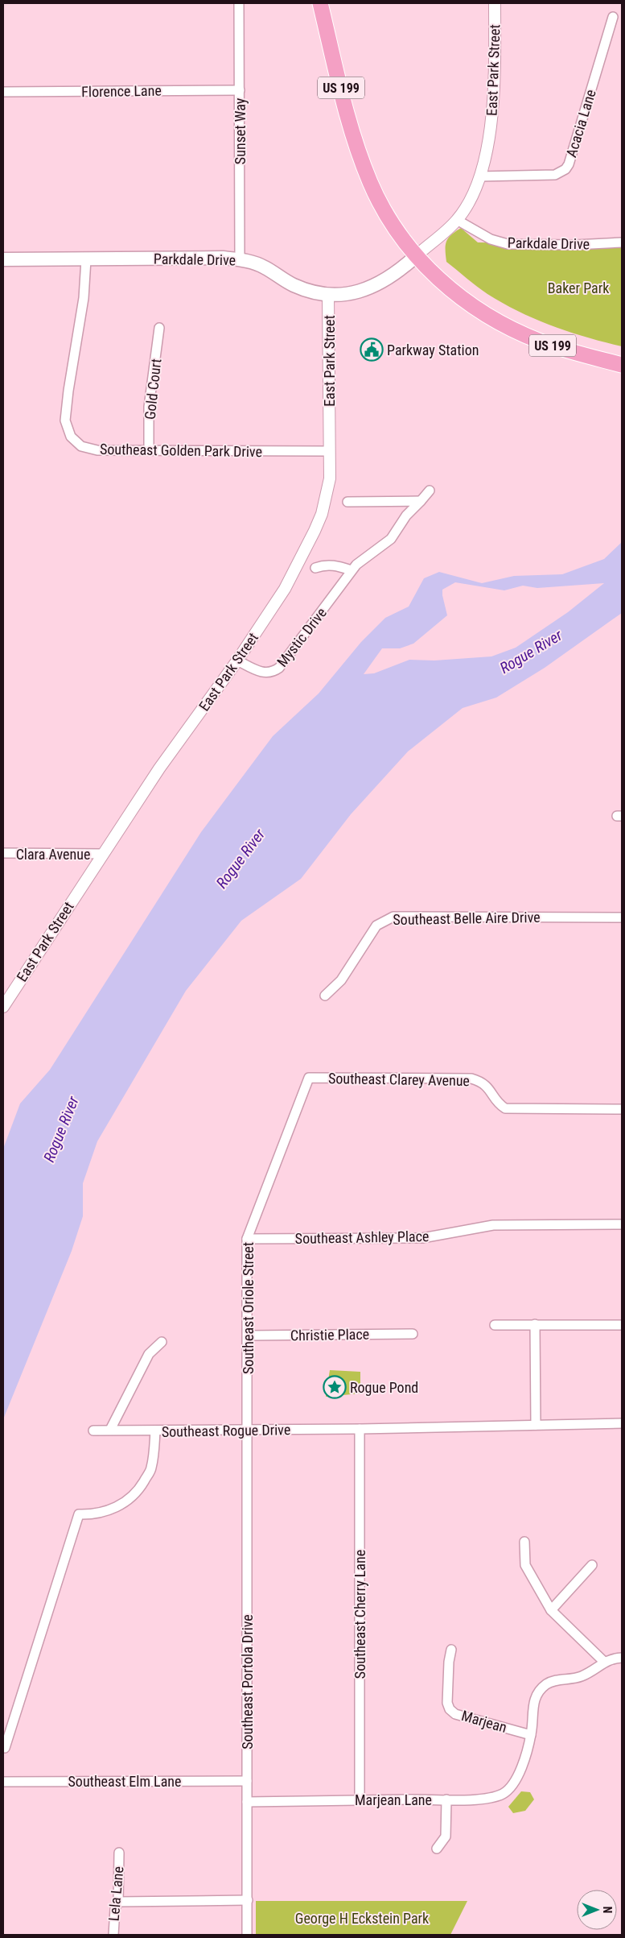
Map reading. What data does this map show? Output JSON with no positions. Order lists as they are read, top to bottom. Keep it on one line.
{"streets":{"highway":["US 199"],"main road":["Parkdale Drive"],"street":["East Park Street","Florence Lane","Acacia Lane","Sunset Way","Gold Court","Southeast Golden Park Drive","Mystic Drive","Clara Avenue","Southeast Belle Aire Drive","Southeast Clarey Avenue","Southeast Ashley Place","Southeast Oriole Street","Christie Place","Southeast Rogue Drive","Southeast Cherry Lane","Southeast Portola Drive","Marjean","Southeast Elm Lane","Marjean Lane","Lela Lane"]},"crossings":[["East Park Street","US 199"],["East Park Street","Acacia Lane"],["East Park Street","Parkdale Drive"],["East Park Street","Southeast Golden Park Drive"],["East Park Street","Mystic Drive"],["East Park Street","Clara Avenue"],["US 199","Parkdale Drive"],["Florence Lane","Sunset Way"],["Sunset Way","Parkdale Drive"],["Parkdale Drive","Southeast Golden Park Drive"],["Gold Court","Southeast Golden Park Drive"],["Southeast Clarey Avenue","Southeast Oriole Street"],["Southeast Ashley Place","Southeast Oriole Street"],["Southeast Oriole Street","Christie Place"],["Southeast Oriole Street","Southeast Rogue Drive"],["Southeast Oriole Street","Southeast Portola Drive"],["Southeast Rogue Drive","Southeast Cherry Lane"],["Southeast Rogue Drive","Southeast Portola Drive"],["Southeast Cherry Lane","Marjean Lane"],["Southeast Portola Drive","Southeast Elm Lane"],["Southeast Portola Drive","Marjean Lane"],["Marjean","Marjean Lane"]],"water":["Rogue River"],"parks":["Baker Park","George H Eckstein Park"],"places":{"public building":["Parkway Station"],"place":["Rogue Pond"]},"north":"right"}
